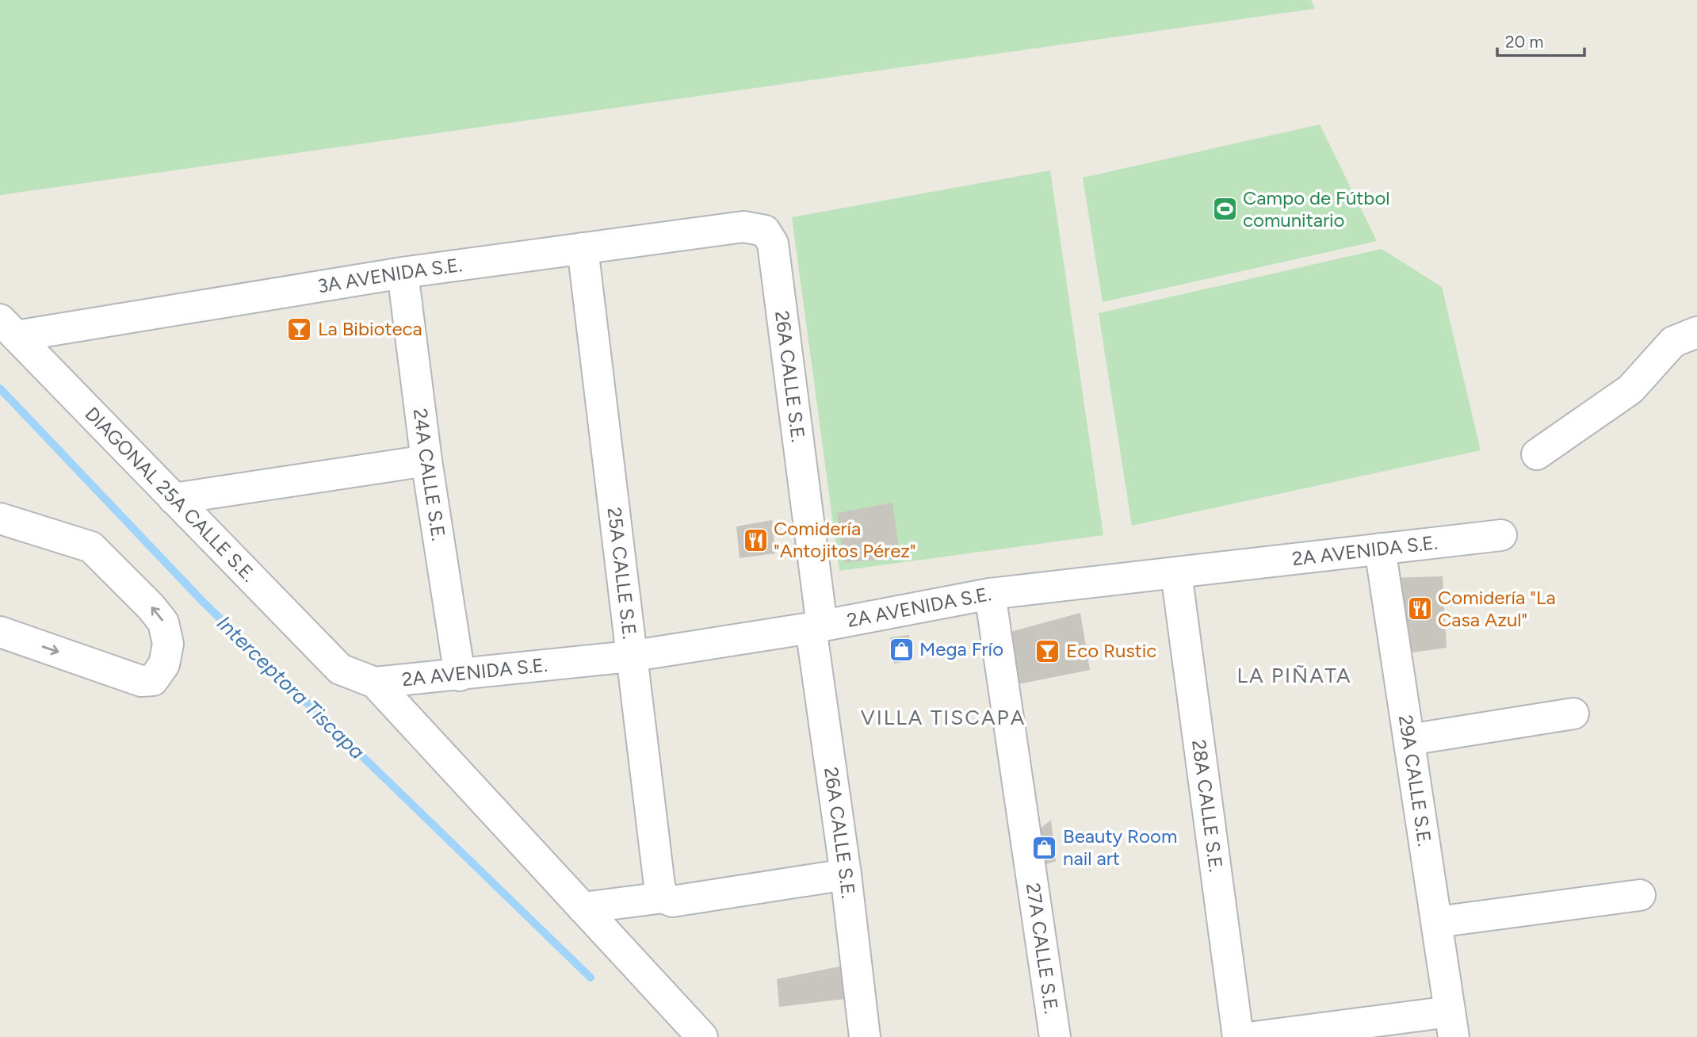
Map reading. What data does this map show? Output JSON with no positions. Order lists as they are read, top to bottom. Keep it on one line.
{"streets":{"street":["3A AVENIDA S.E.","26A CALLE S.E.","24A CALLE S.E.","DIAGONAL 25A CALLE S.E.","2A AVENIDA S.E.","25A CALLE S.E.","29A CALLE S.E.","28A CALLE S.E.","27A CALLE S.E."]},"crossings":[["3A AVENIDA S.E.","26A CALLE S.E."],["3A AVENIDA S.E.","24A CALLE S.E."],["3A AVENIDA S.E.","DIAGONAL 25A CALLE S.E."],["3A AVENIDA S.E.","25A CALLE S.E."],["26A CALLE S.E.","2A AVENIDA S.E."],["24A CALLE S.E.","2A AVENIDA S.E."],["DIAGONAL 25A CALLE S.E.","2A AVENIDA S.E."],["2A AVENIDA S.E.","25A CALLE S.E."],["2A AVENIDA S.E.","29A CALLE S.E."],["2A AVENIDA S.E.","28A CALLE S.E."],["2A AVENIDA S.E.","27A CALLE S.E."]],"districts":["LA PIÑATA","VILLA TISCAPA"],"water":["Interceptora Tiscapa"],"places":{"sports":["Campo de Fútbol comunitario"],"bar":["La Bibioteca","Eco Rustic"],"restaurant":["Comidería \"Antojitos Pérez\"","Comidería \"La Casa Azul\""],"shop":["Mega Frío","Beauty Room nail art"]},"scale_bar":"20 m"}
